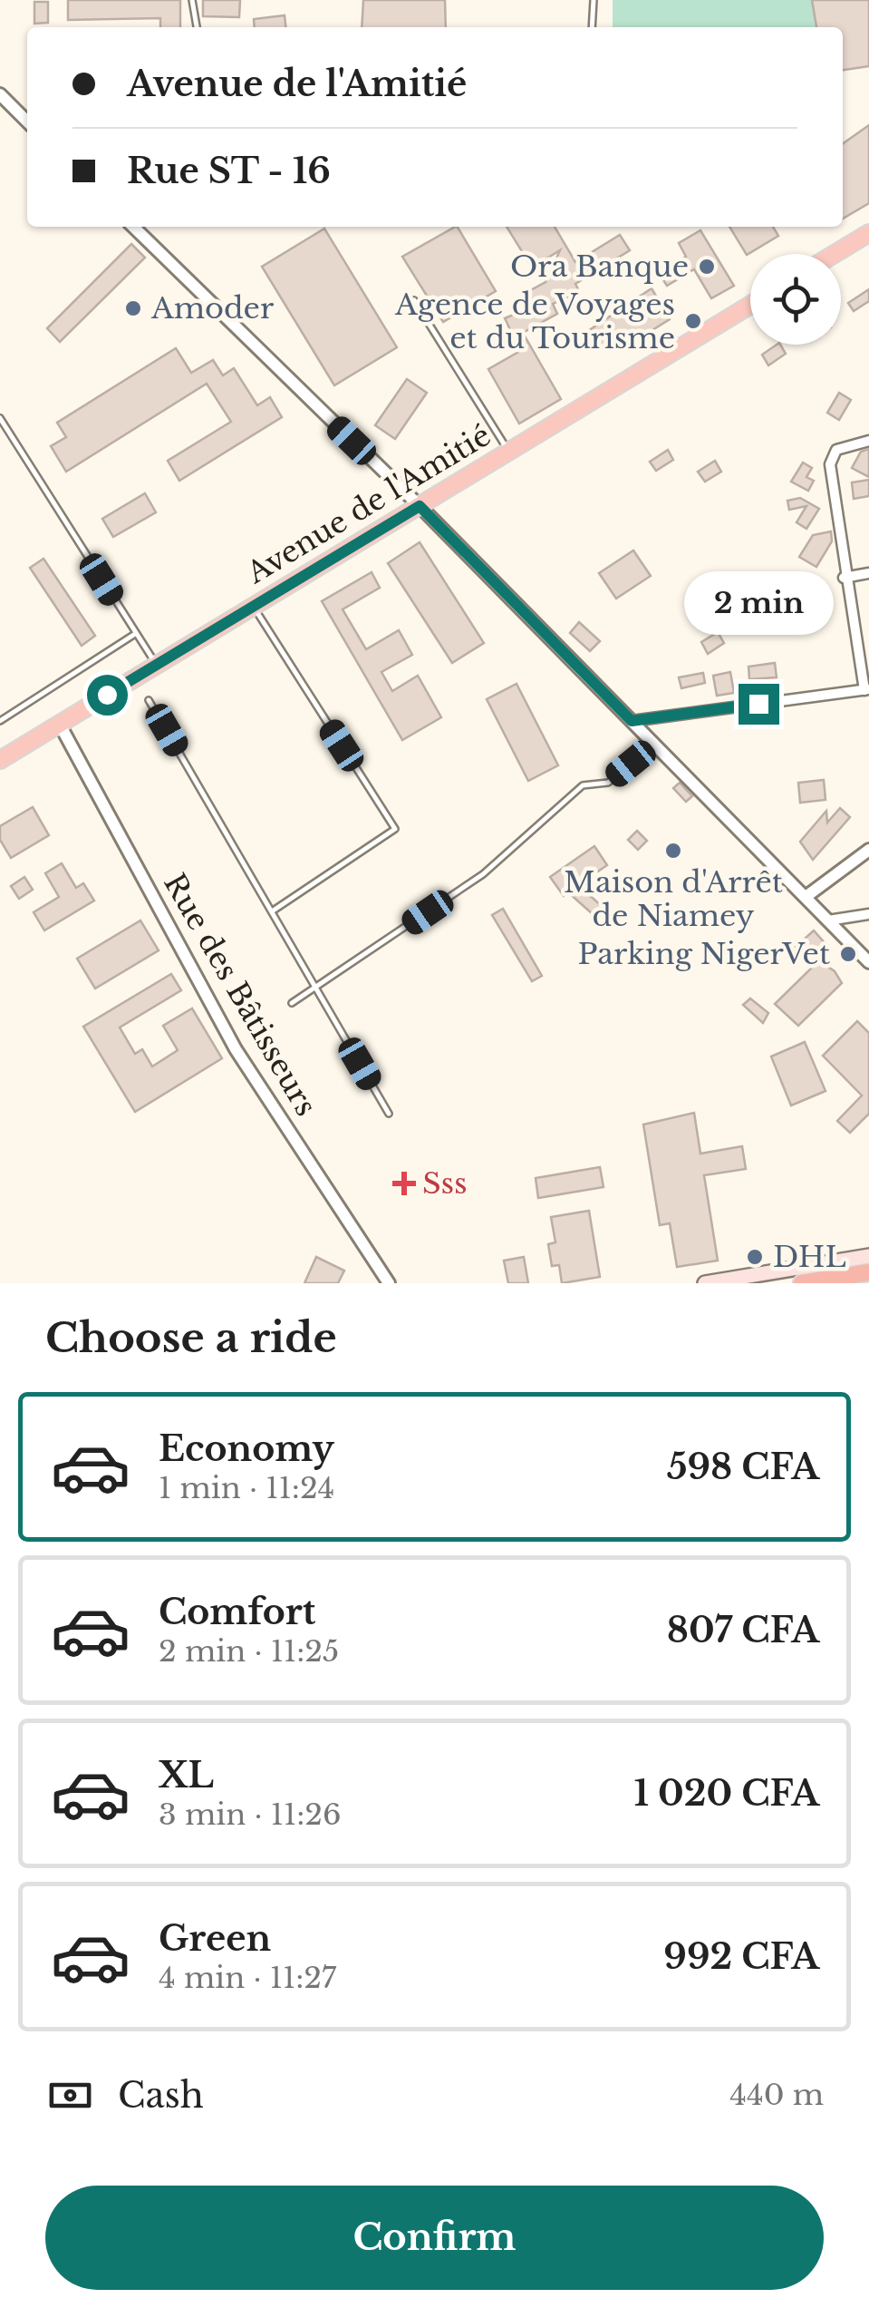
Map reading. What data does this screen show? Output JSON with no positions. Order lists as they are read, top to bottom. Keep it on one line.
{"streets":{"main road":["Avenue de l'Amitié"],"street":["Rue des Bâtisseurs"]},"crossings":[["Avenue de l'Amitié","Rue des Bâtisseurs"]],"places":{"other":["Ora Banque","Amoder","Agence de Voyages et du Tourisme","Maison d'Arrêt de Niamey","Parking NigerVet","DHL"],"health":["Sss"]},"page":{"banner":["Avenue de l'Amitié","Rue ST - 16"],"bubble":"2 min","heading":"Choose a ride","list":[{"name":"Economy","note":"1 min · 11:24","value":"598 CFA"},{"name":"Comfort","note":"2 min · 11:25","value":"807 CFA"},{"name":"XL","note":"3 min · 11:26","value":"1 020 CFA"},{"name":"Green","note":"4 min · 11:27","value":"992 CFA"}],"pay":["Cash","440 m"],"buttons":"Confirm"}}
